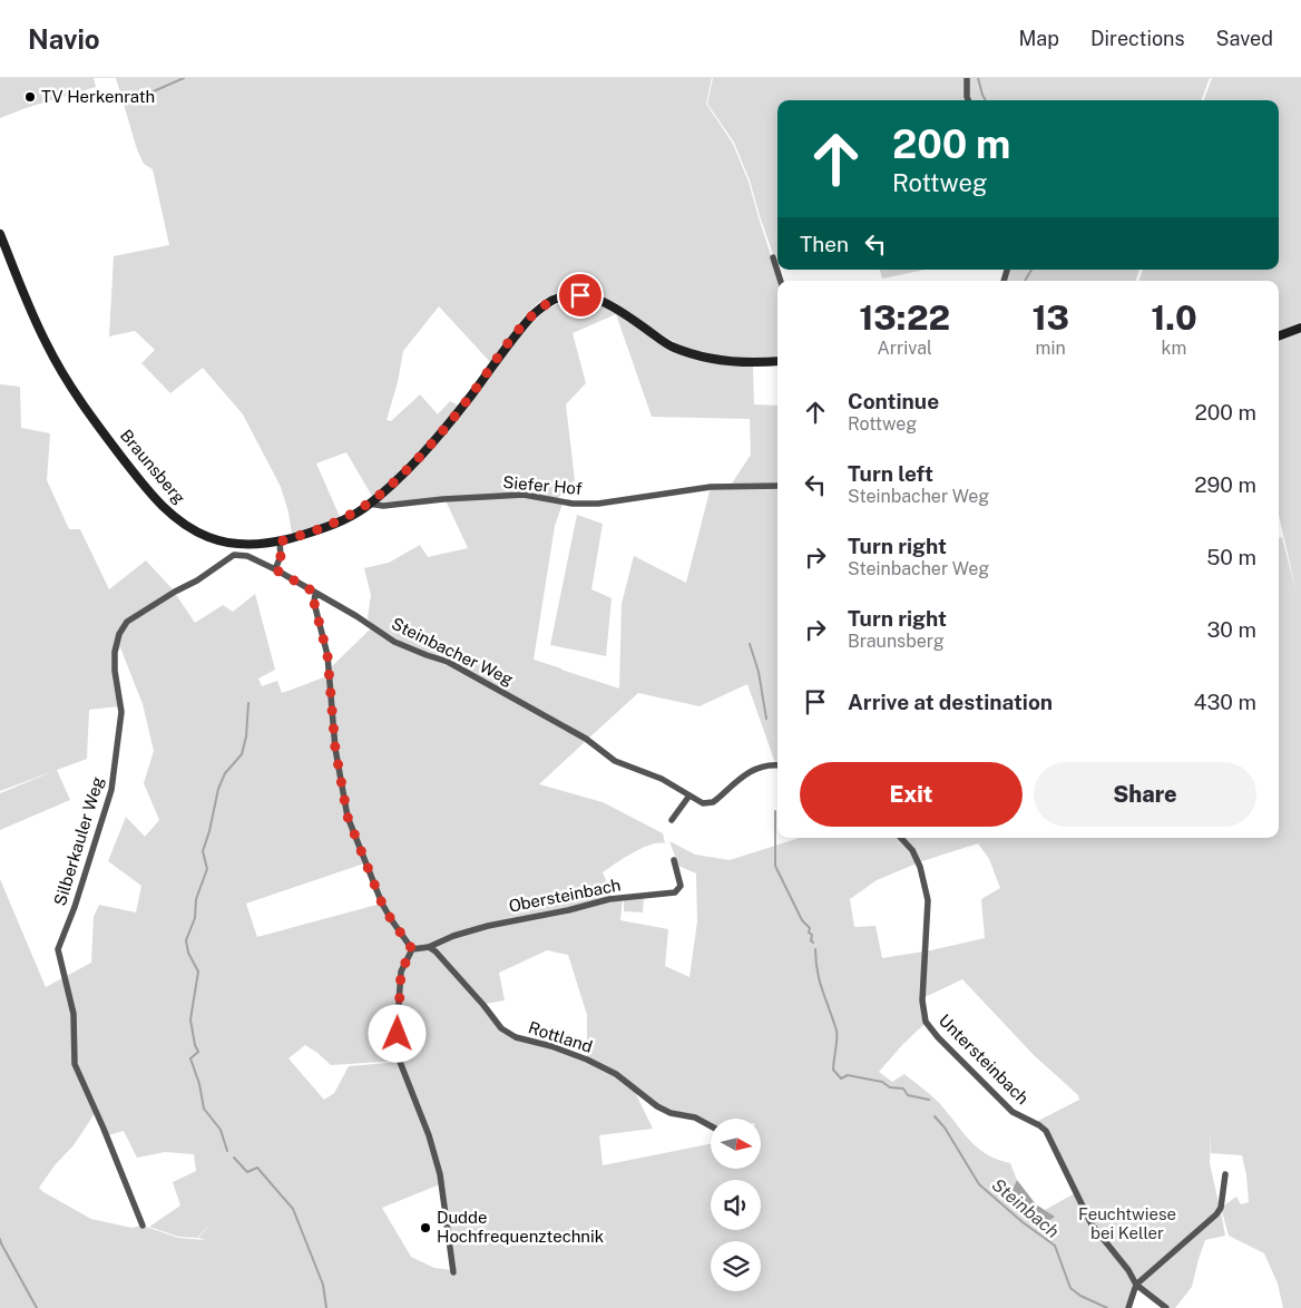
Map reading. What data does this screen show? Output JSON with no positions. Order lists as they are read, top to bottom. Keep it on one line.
{"streets":{"main road":["Braunsberg"],"street":["Siefer Hof","Steinbacher Weg","Silberkauler Weg","Obersteinbach","Rottland","Untersteinbach"]},"crossings":[["Braunsberg","Siefer Hof"],["Obersteinbach","Rottland"]],"water":["Steinbach"],"parks":["Feuchtwiese bei Keller"],"places":["TV Herkenrath","Dudde Hochfrequenztechnik"],"north":"right","page":{"header":"Navio","nav":["Map","Directions","Saved"],"turn":["200 m","Rottweg"],"then":"Then","eta":["13:22","Arrival","13","min","1.0","km"],"list":[{"name":"Continue","note":"Rottweg","value":"200 m"},{"name":"Turn left","note":"Steinbacher Weg","value":"290 m"},{"name":"Turn right","note":"Steinbacher Weg","value":"50 m"},{"name":"Turn right","note":"Braunsberg","value":"30 m"},{"name":"Arrive at destination","value":"430 m"}],"buttons":["Exit","Share"]}}
